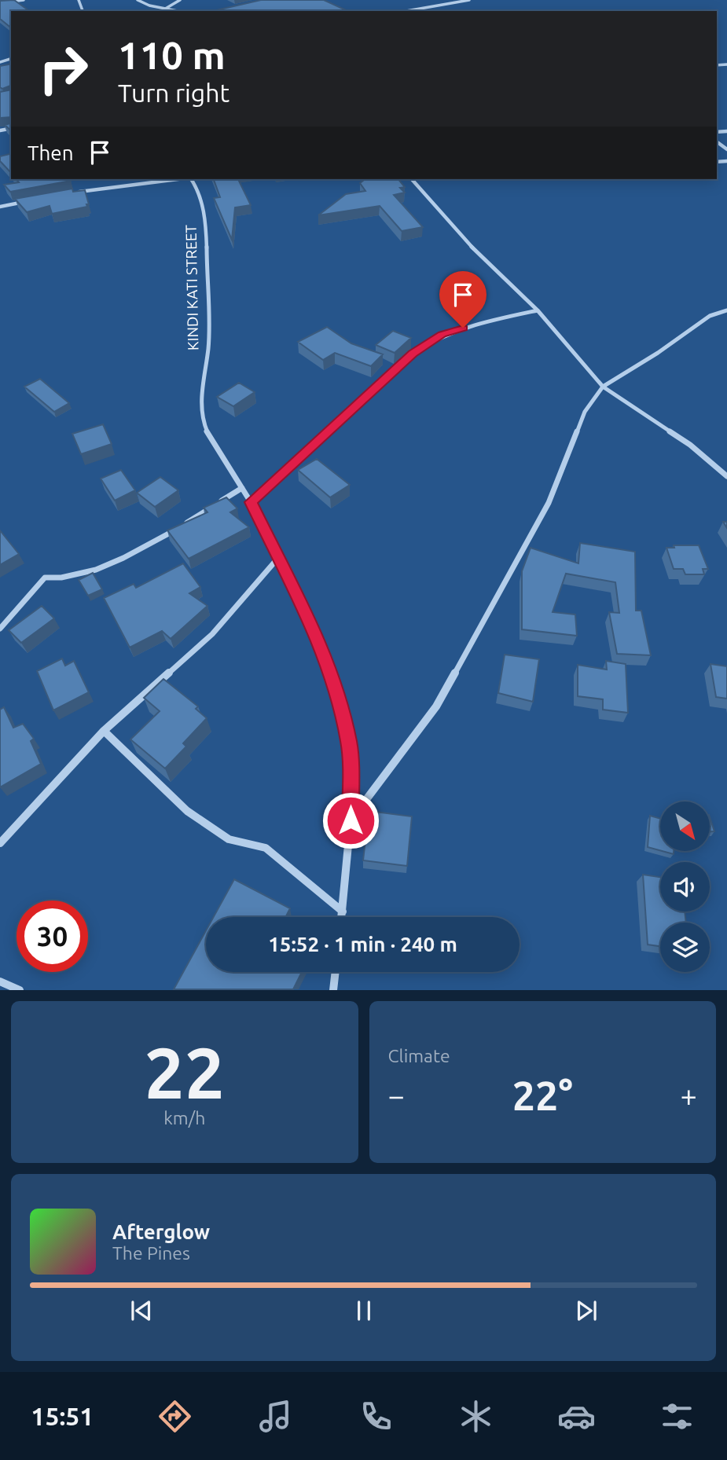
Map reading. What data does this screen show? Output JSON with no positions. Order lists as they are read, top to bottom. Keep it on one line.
{"streets":{"street":["KINDI KATI STREET"]},"north":"bottom right","page":{"turn":["110 m","Turn right"],"then":"Then","limit":"30","trip":"15:52 · 1 min · 240 m","tile":[["22","km/h"],"Climate"],"heat":["−","22°","+"],"song":["Afterglow","The Pines"],"tabs":"15:51"}}
